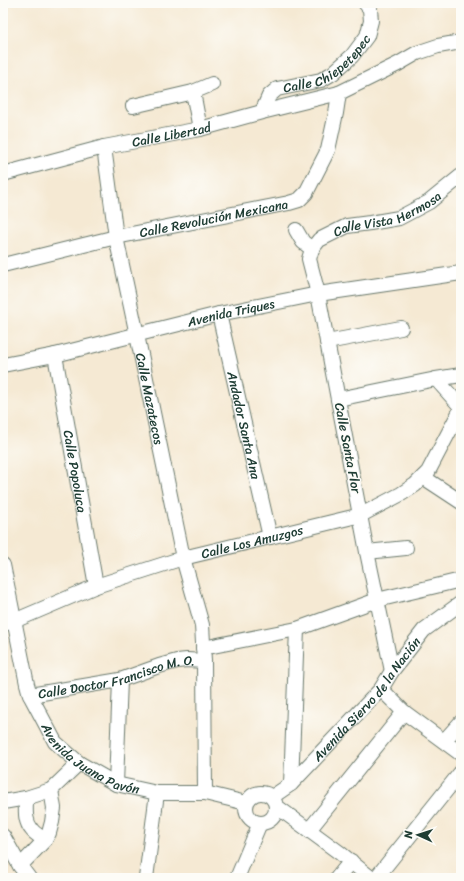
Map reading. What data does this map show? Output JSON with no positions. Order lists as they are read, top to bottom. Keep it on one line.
{"streets":{"street":["Calle Chiepetepec","Calle Libertad","Calle Vista Hermosa","Calle Revolución Mexicana","Avenida Triques","Calle Mazatecos","Andador Santa Ana","Calle Santa Flor","Calle Popoluca","Calle Los Amuzgos","Calle Doctor Francisco M. O.","Avenida Siervo de la Nación","Avenida Juana Pavón"]},"crossings":[["Calle Chiepetepec","Calle Libertad"],["Calle Libertad","Calle Revolución Mexicana"],["Calle Libertad","Calle Mazatecos"],["Calle Vista Hermosa","Calle Santa Flor"],["Calle Revolución Mexicana","Calle Mazatecos"],["Avenida Triques","Calle Mazatecos"],["Avenida Triques","Andador Santa Ana"],["Avenida Triques","Calle Santa Flor"],["Avenida Triques","Calle Popoluca"],["Calle Mazatecos","Calle Los Amuzgos"],["Calle Mazatecos","Calle Doctor Francisco M. O."],["Calle Mazatecos","Avenida Juana Pavón"],["Andador Santa Ana","Calle Los Amuzgos"],["Calle Santa Flor","Calle Los Amuzgos"],["Calle Santa Flor","Calle Doctor Francisco M. O."],["Calle Santa Flor","Avenida Siervo de la Nación"],["Calle Popoluca","Calle Los Amuzgos"],["Calle Los Amuzgos","Avenida Juana Pavón"],["Calle Doctor Francisco M. O.","Avenida Juana Pavón"],["Avenida Siervo de la Nación","Avenida Juana Pavón"]],"north":"left"}
